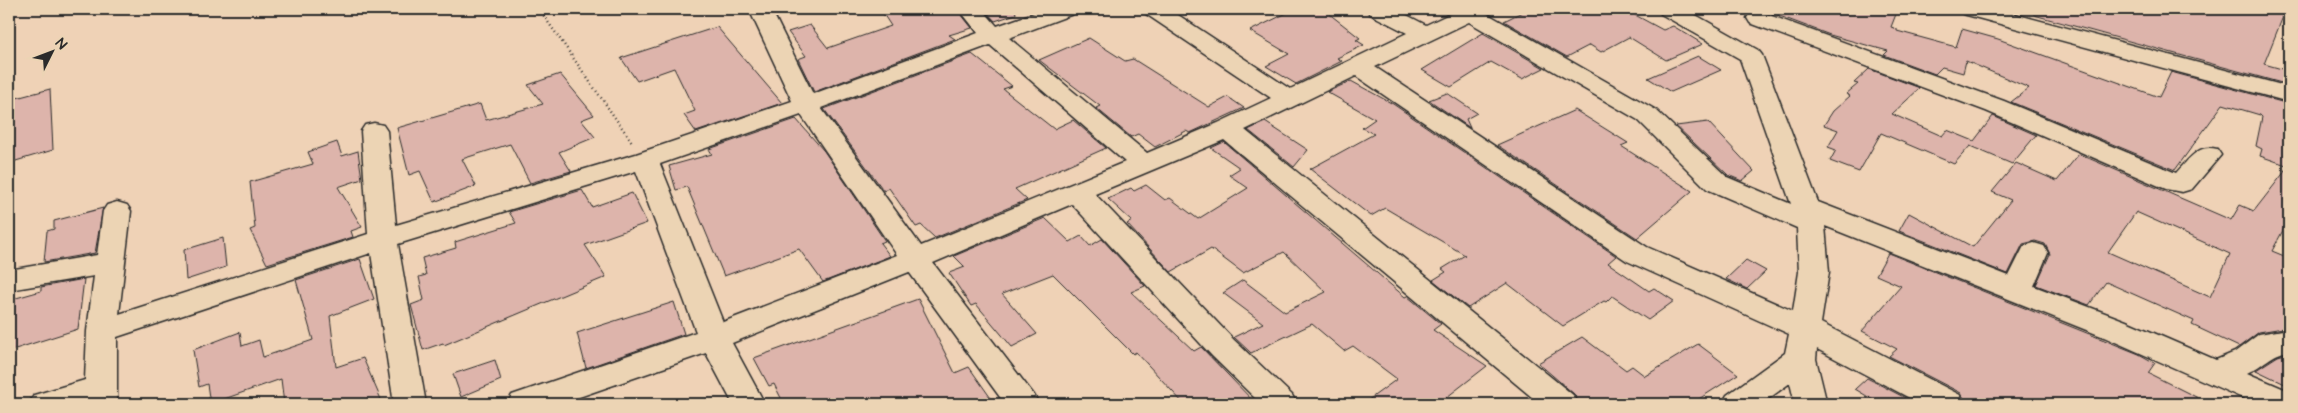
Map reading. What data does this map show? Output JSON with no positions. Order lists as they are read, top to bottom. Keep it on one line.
{"north":"top right"}
